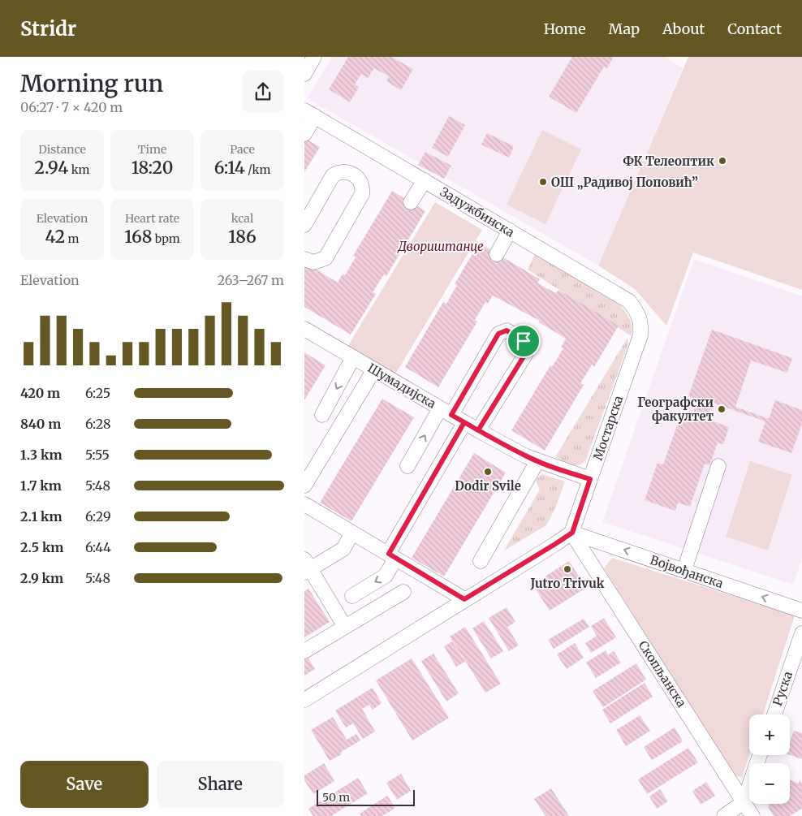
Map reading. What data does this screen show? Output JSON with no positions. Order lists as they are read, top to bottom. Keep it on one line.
{"streets":{"street":["Задужбинска","Шумадијска","Мостарска","Војвођанска","Скопљанска","Руска"]},"crossings":[["Задужбинска","Мостарска"],["Шумадијска","Мостарска"],["Мостарска","Војвођанска"],["Мостарска","Скопљанска"],["Војвођанска","Скопљанска"]],"one_way":["Војвођанска"],"parks":["Двориштанце"],"places":["ФК Телеоптик","ОШ „Радивој Поповић”","Географски факултет","Dodir Svile","Jutro Trivuk"],"scale_bar":"50 m","page":{"header":"Stridr","nav":["Home","Map","About","Contact"],"heading":["Morning run","06:27 · 7 × 420 m"],"stats":[["Distance","2.94 km"],["Time","18:20"],["Pace","6:14 /km"],["Elevation","42 m"],["Heart rate","168 bpm"],["kcal","186"]],"chart":["Elevation","263–267 m"],"list":[{"name":"420 m","note":"6:25"},{"name":"840 m","note":"6:28"},{"name":"1.3 km","note":"5:55"},{"name":"1.7 km","note":"5:48"},{"name":"2.1 km","note":"6:29"},{"name":"2.5 km","note":"6:44"},{"name":"2.9 km","note":"5:48"}],"map_buttons":["+","−"],"buttons":["Save","Share"],"scale":"50 m"}}
